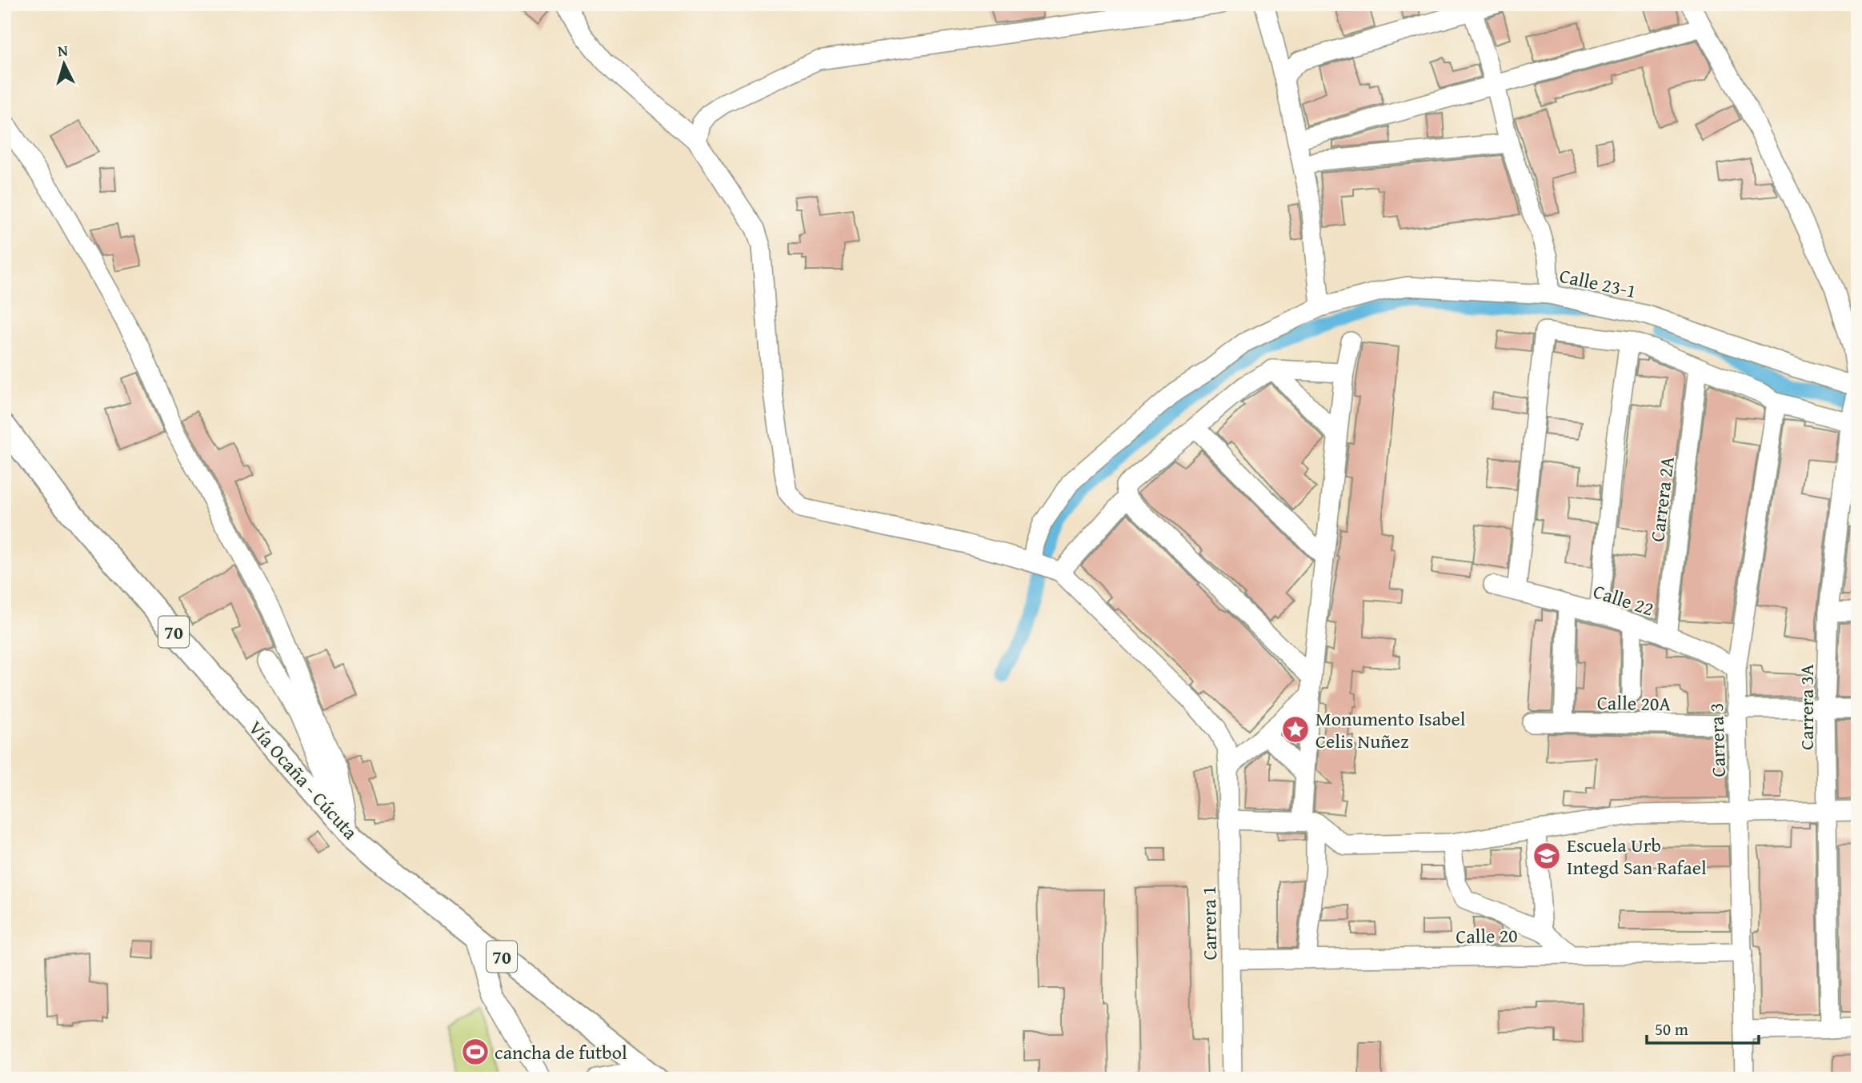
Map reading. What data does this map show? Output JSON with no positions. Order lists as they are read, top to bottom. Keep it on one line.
{"streets":{"main road":["70","Vía Ocaña - Cúcuta"],"street":["Calle 23-1","Carrera 2A","Calle 22","Calle 20A","Carrera 3A","Carrera 3","Carrera 1","Calle 20"]},"crossings":[["Calle 23-1","Carrera 3A"],["Carrera 2A","Calle 22"],["Calle 22","Carrera 3"],["Calle 20A","Carrera 3A"],["Calle 20A","Carrera 3"],["Carrera 3","Calle 20"],["Carrera 1","Calle 20"]],"places":{"place":["Monumento Isabel Celis Nuñez"],"school or university":["Escuela Urb Integd San Rafael"],"sports":["cancha de futbol"]},"scale_bar":"50 m","north":"top"}
